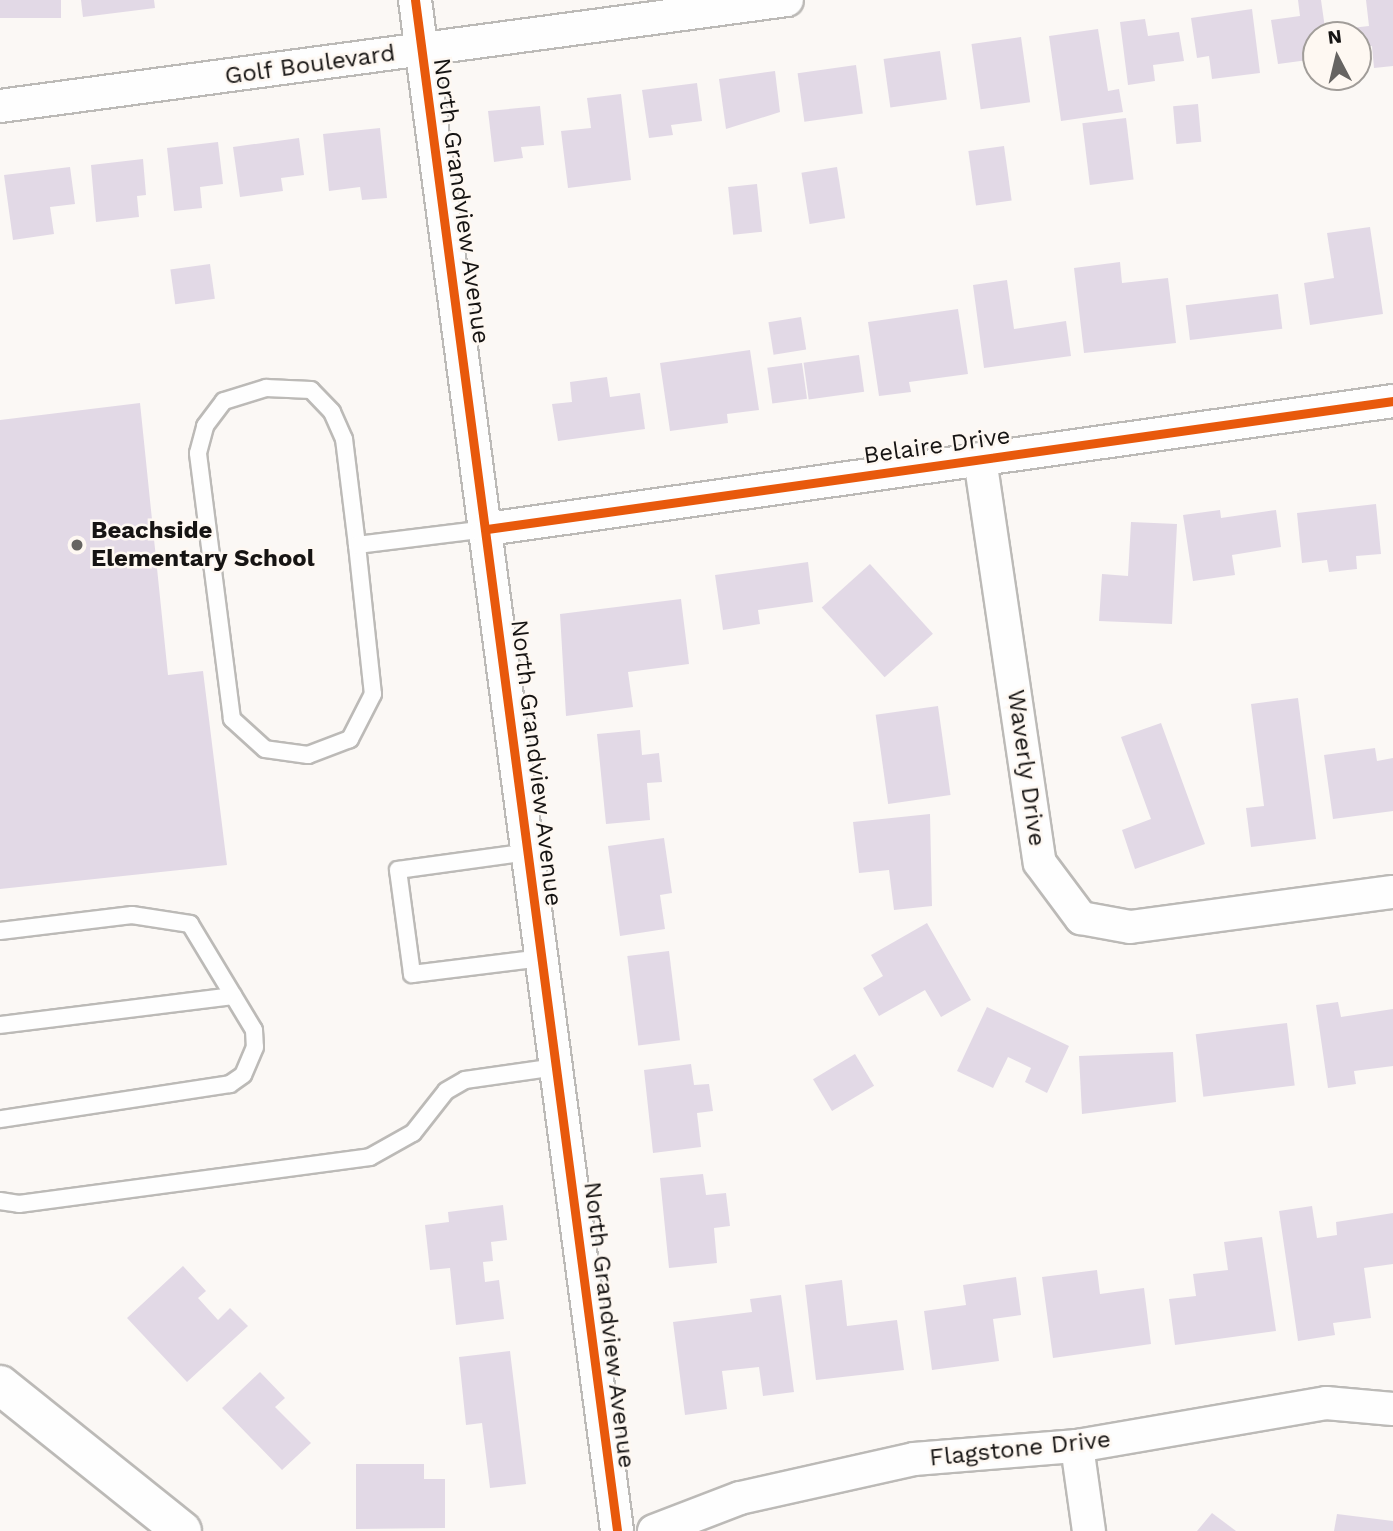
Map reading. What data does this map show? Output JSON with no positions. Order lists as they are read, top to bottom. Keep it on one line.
{"streets":{"street":["Golf Boulevard","North Grandview Avenue","Belaire Drive","Waverly Drive","Flagstone Drive"]},"crossings":[["Golf Boulevard","North Grandview Avenue"],["North Grandview Avenue","Belaire Drive"],["Belaire Drive","Waverly Drive"]],"places":["Beachside Elementary School"],"north":"top"}
